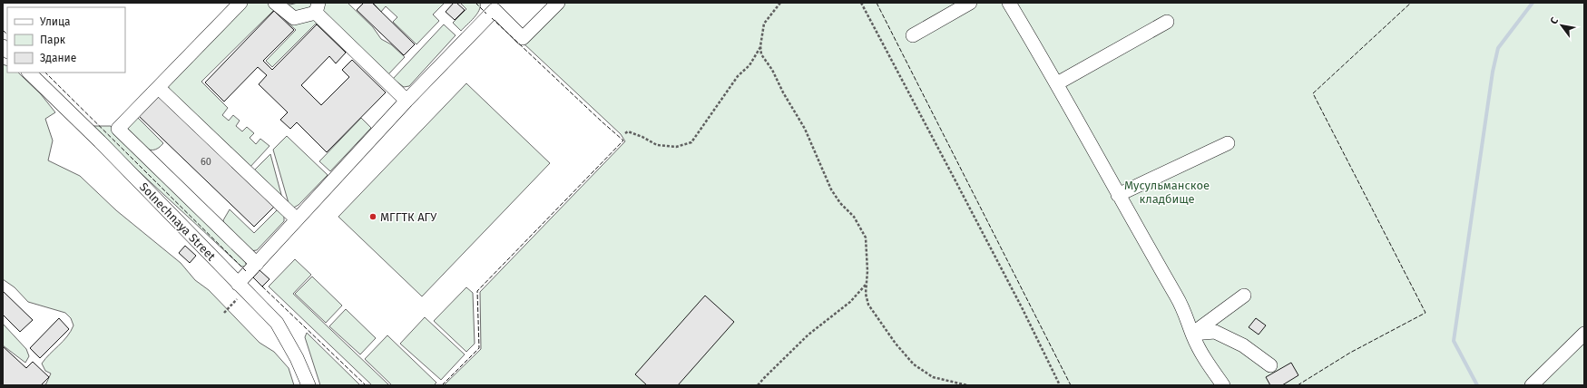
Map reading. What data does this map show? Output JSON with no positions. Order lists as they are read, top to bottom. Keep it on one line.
{"streets":{"street":["Solnechnaya Street"]},"parks":["Мусульманское кладбище"],"places":["МГГТК АГУ"],"house_numbers":["60"],"legend":["Улица","Парк","Здание"],"north":"top left"}
